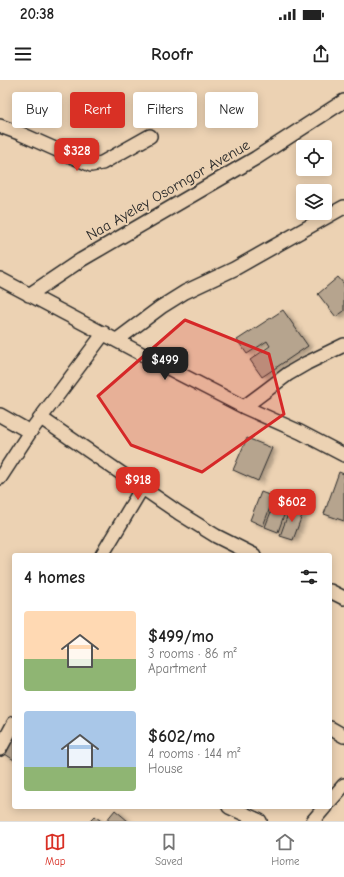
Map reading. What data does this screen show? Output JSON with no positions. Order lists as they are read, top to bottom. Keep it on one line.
{"streets":{"street":["Naa Ayeley Osorngor Avenue"]},"page":{"status":"20:38","header":"Roofr","chip":["Buy","Rent","Filters","New"],"price":["$328","$499","$918","$602"],"heading":"4 homes","list":[{"name":"$499/mo","note":"3 rooms · 86 m² · Apartment"},{"name":"$602/mo","note":"4 rooms · 144 m² · House"}],"tabs":["Map","Saved","Home"]}}
